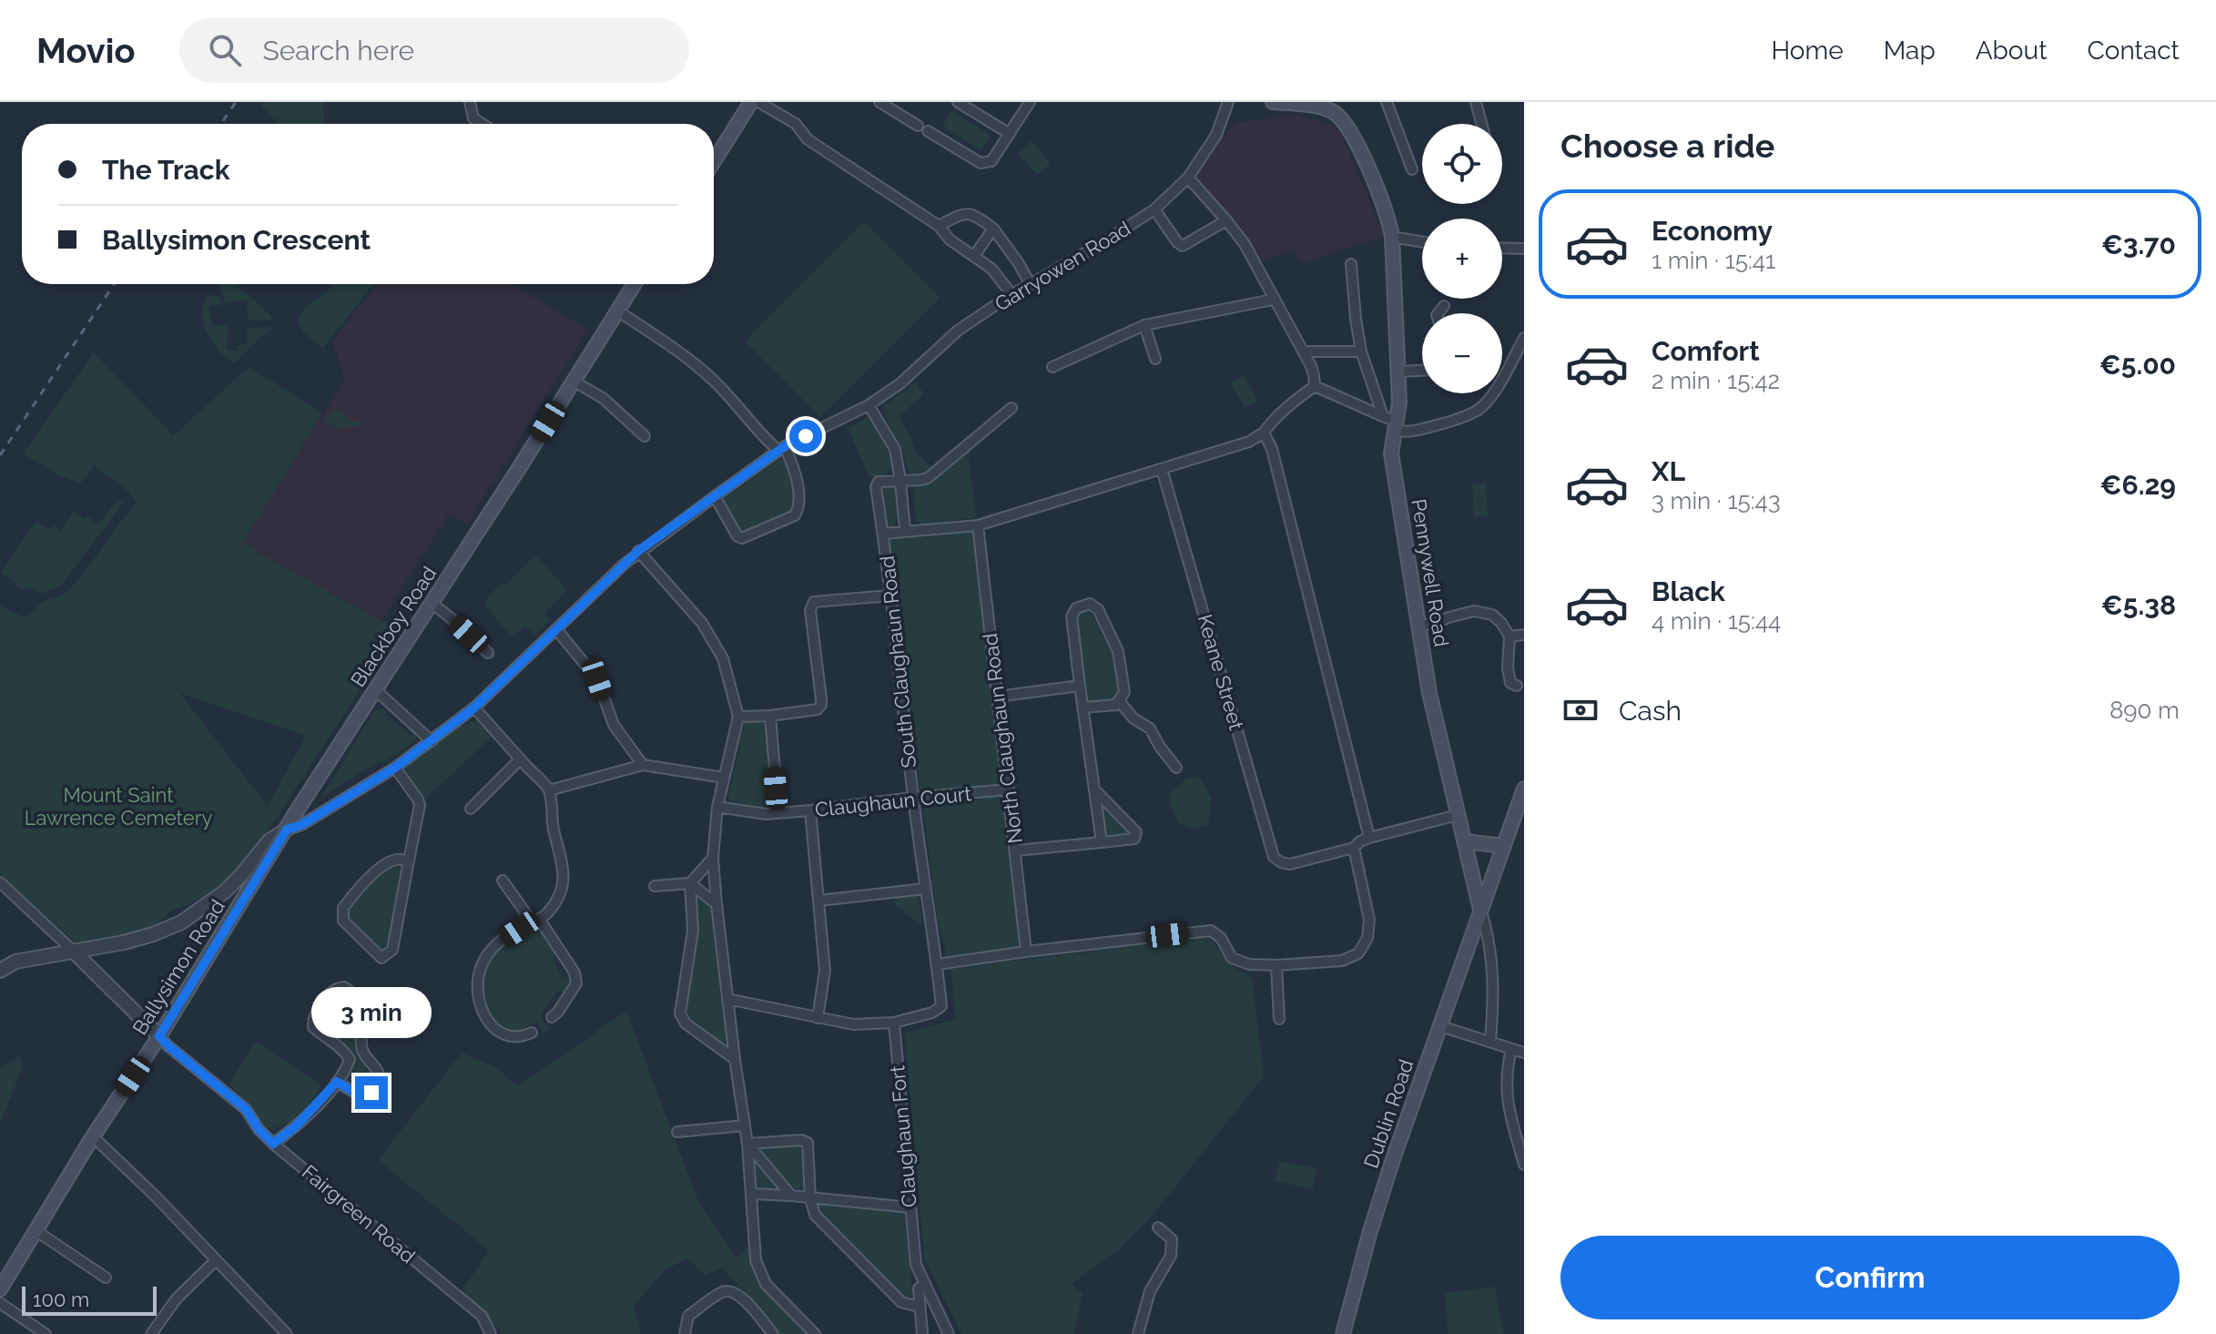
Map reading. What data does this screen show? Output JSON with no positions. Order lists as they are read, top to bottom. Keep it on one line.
{"streets":{"main road":["Pennywell Road","Blackboy Road","Ballysimon Road","Dublin Road"],"street":["Garryowen Road","South Claughaun Road","Keane Street","North Claughaun Road","Claughaun Court","Claughaun Fort","Fairgreen Road"]},"crossings":[["Garryowen Road","Ballysimon Road"],["Pennywell Road","Dublin Road"],["Blackboy Road","Ballysimon Road"],["South Claughaun Road","Claughaun Court"],["North Claughaun Road","Claughaun Court"],["Ballysimon Road","Fairgreen Road"]],"parks":["Mount Saint Lawrence Cemetery"],"scale_bar":"100 m","page":{"header":"Movio","search":"Search here","nav":["Home","Map","About","Contact"],"heading":"Choose a ride","map_buttons":["+","−"],"banner":["The Track","Ballysimon Crescent"],"list":[{"name":"Economy","note":"1 min · 15:41","value":"€3.70"},{"name":"Comfort","note":"2 min · 15:42","value":"€5.00"},{"name":"XL","note":"3 min · 15:43","value":"€6.29"},{"name":"Black","note":"4 min · 15:44","value":"€5.38"}],"pay":["Cash","890 m"],"bubble":"3 min","buttons":"Confirm","scale":"100 m"}}
